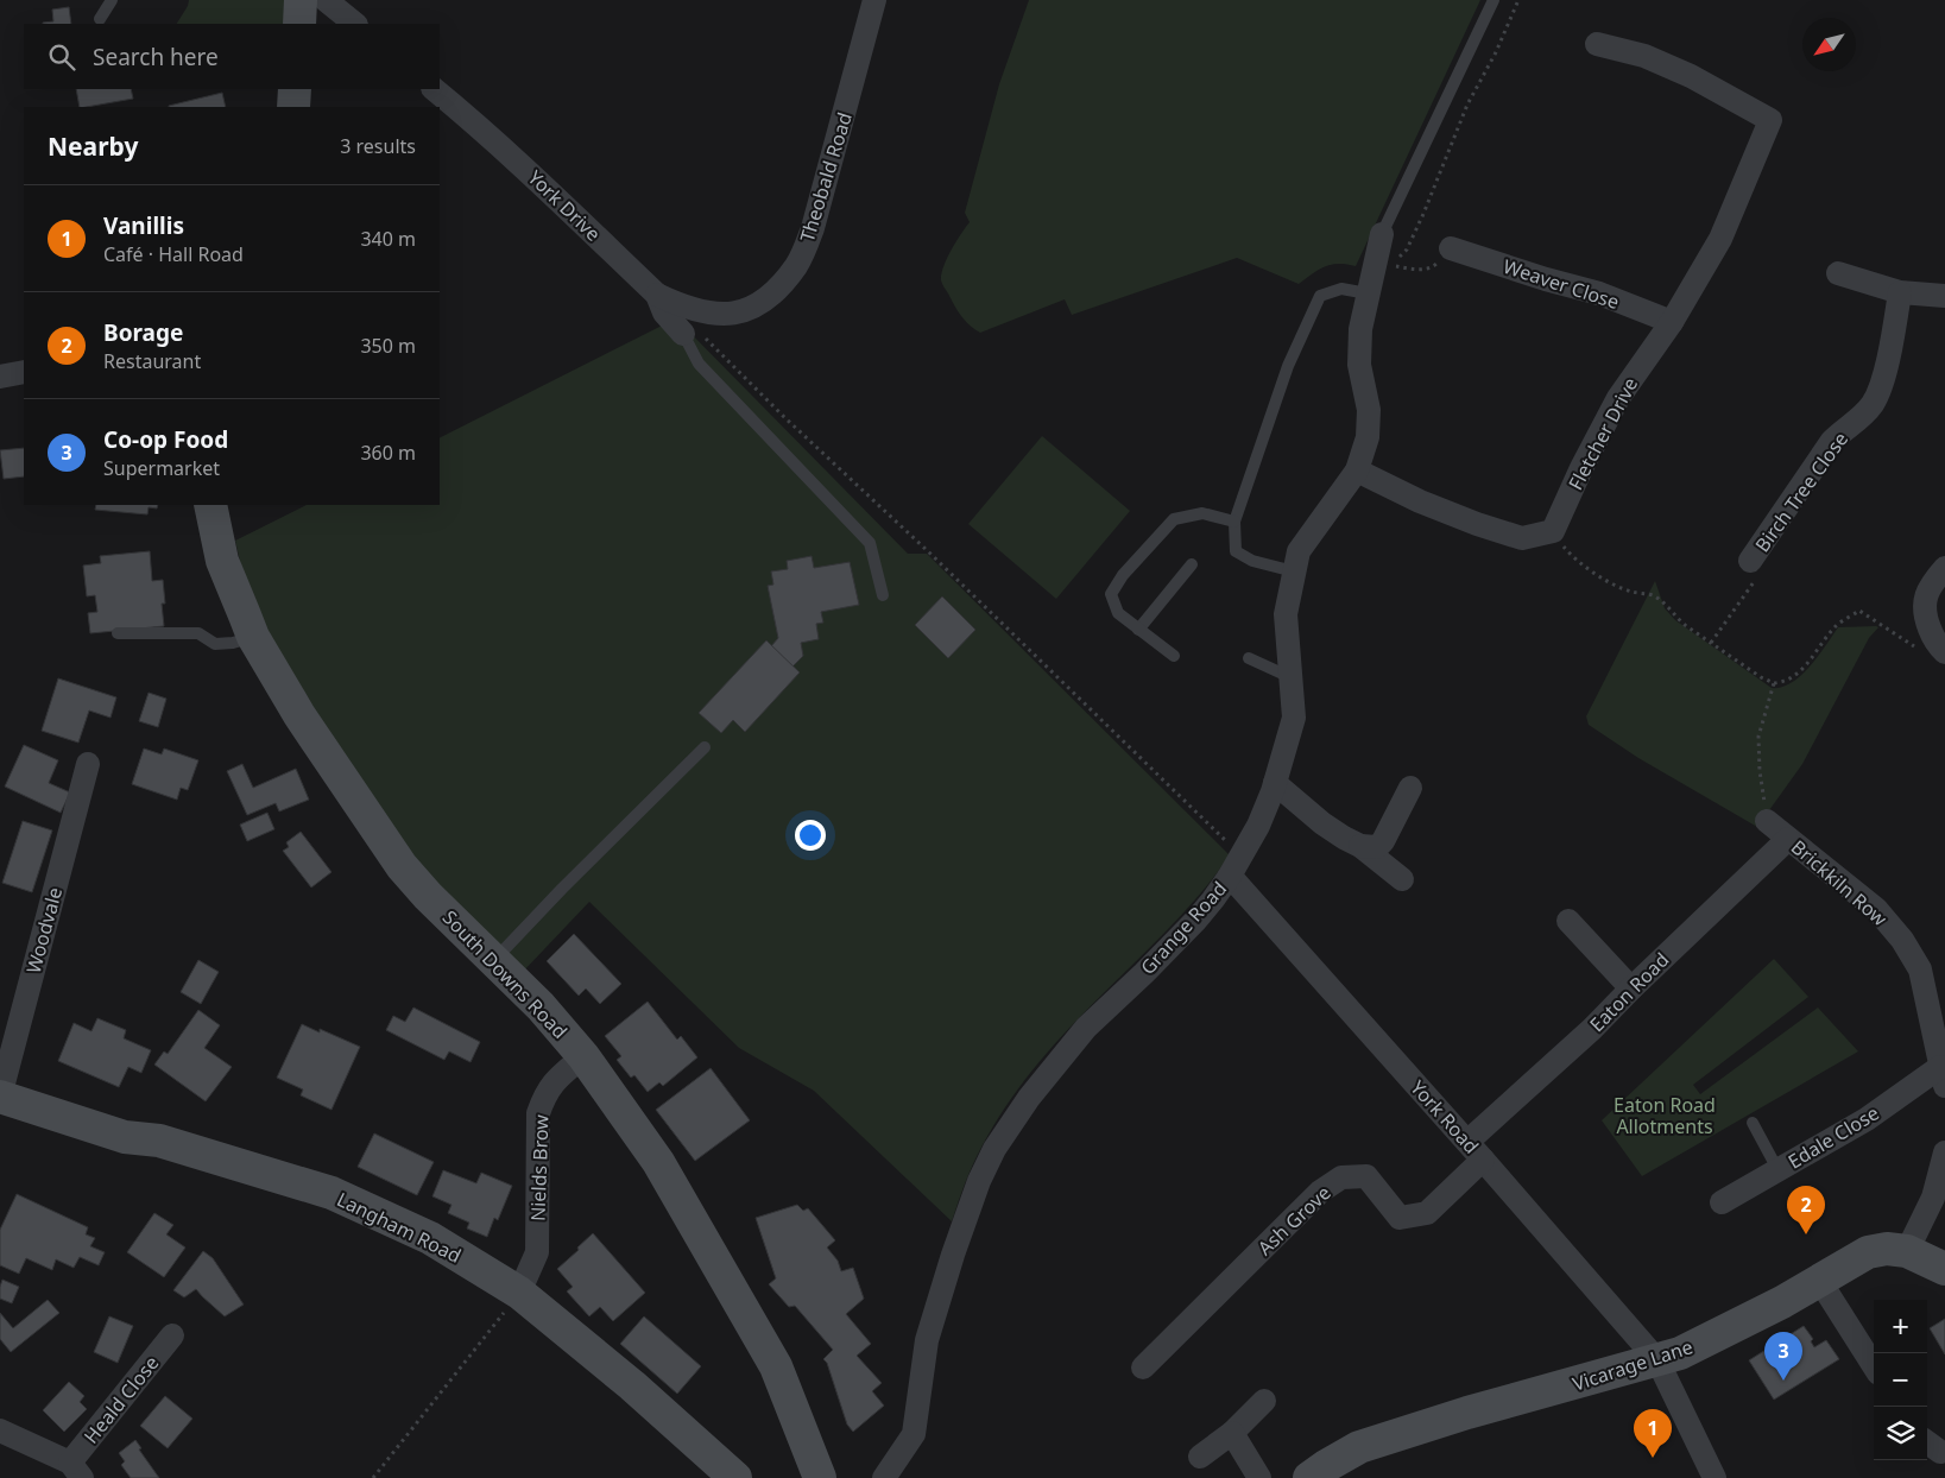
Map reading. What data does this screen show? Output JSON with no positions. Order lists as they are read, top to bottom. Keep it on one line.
{"streets":{"main road":["South Downs Road","Langham Road","Vicarage Lane"],"street":["Theobald Road","York Drive","Weaver Close","Fletcher Drive","Birch Tree Close","Brickkiln Row","Grange Road","Woodvale","Eaton Road","York Road","Edale Close","Nields Brow","Ash Grove","Heald Close"]},"crossings":[["Theobald Road","York Drive"],["Weaver Close","Fletcher Drive"],["Brickkiln Row","Eaton Road"],["Brickkiln Row","Edale Close"],["Grange Road","York Road"],["Woodvale","Langham Road"],["South Downs Road","Nields Brow"],["Eaton Road","York Road"],["York Road","Ash Grove"],["York Road","Vicarage Lane"],["Nields Brow","Langham Road"]],"parks":["Eaton Road Allotments"],"north":"bottom left","page":{"search":"Search here","heading":["Nearby","3 results"],"list":[{"mark":"1","name":"Vanillis","note":"Café · Hall Road","value":"340 m"},{"mark":"2","name":"Borage","note":"Restaurant","value":"350 m"},{"mark":"3","name":"Co-op Food","note":"Supermarket","value":"360 m"}],"pins":["2","3","1"],"map_buttons":["+","−"]}}
